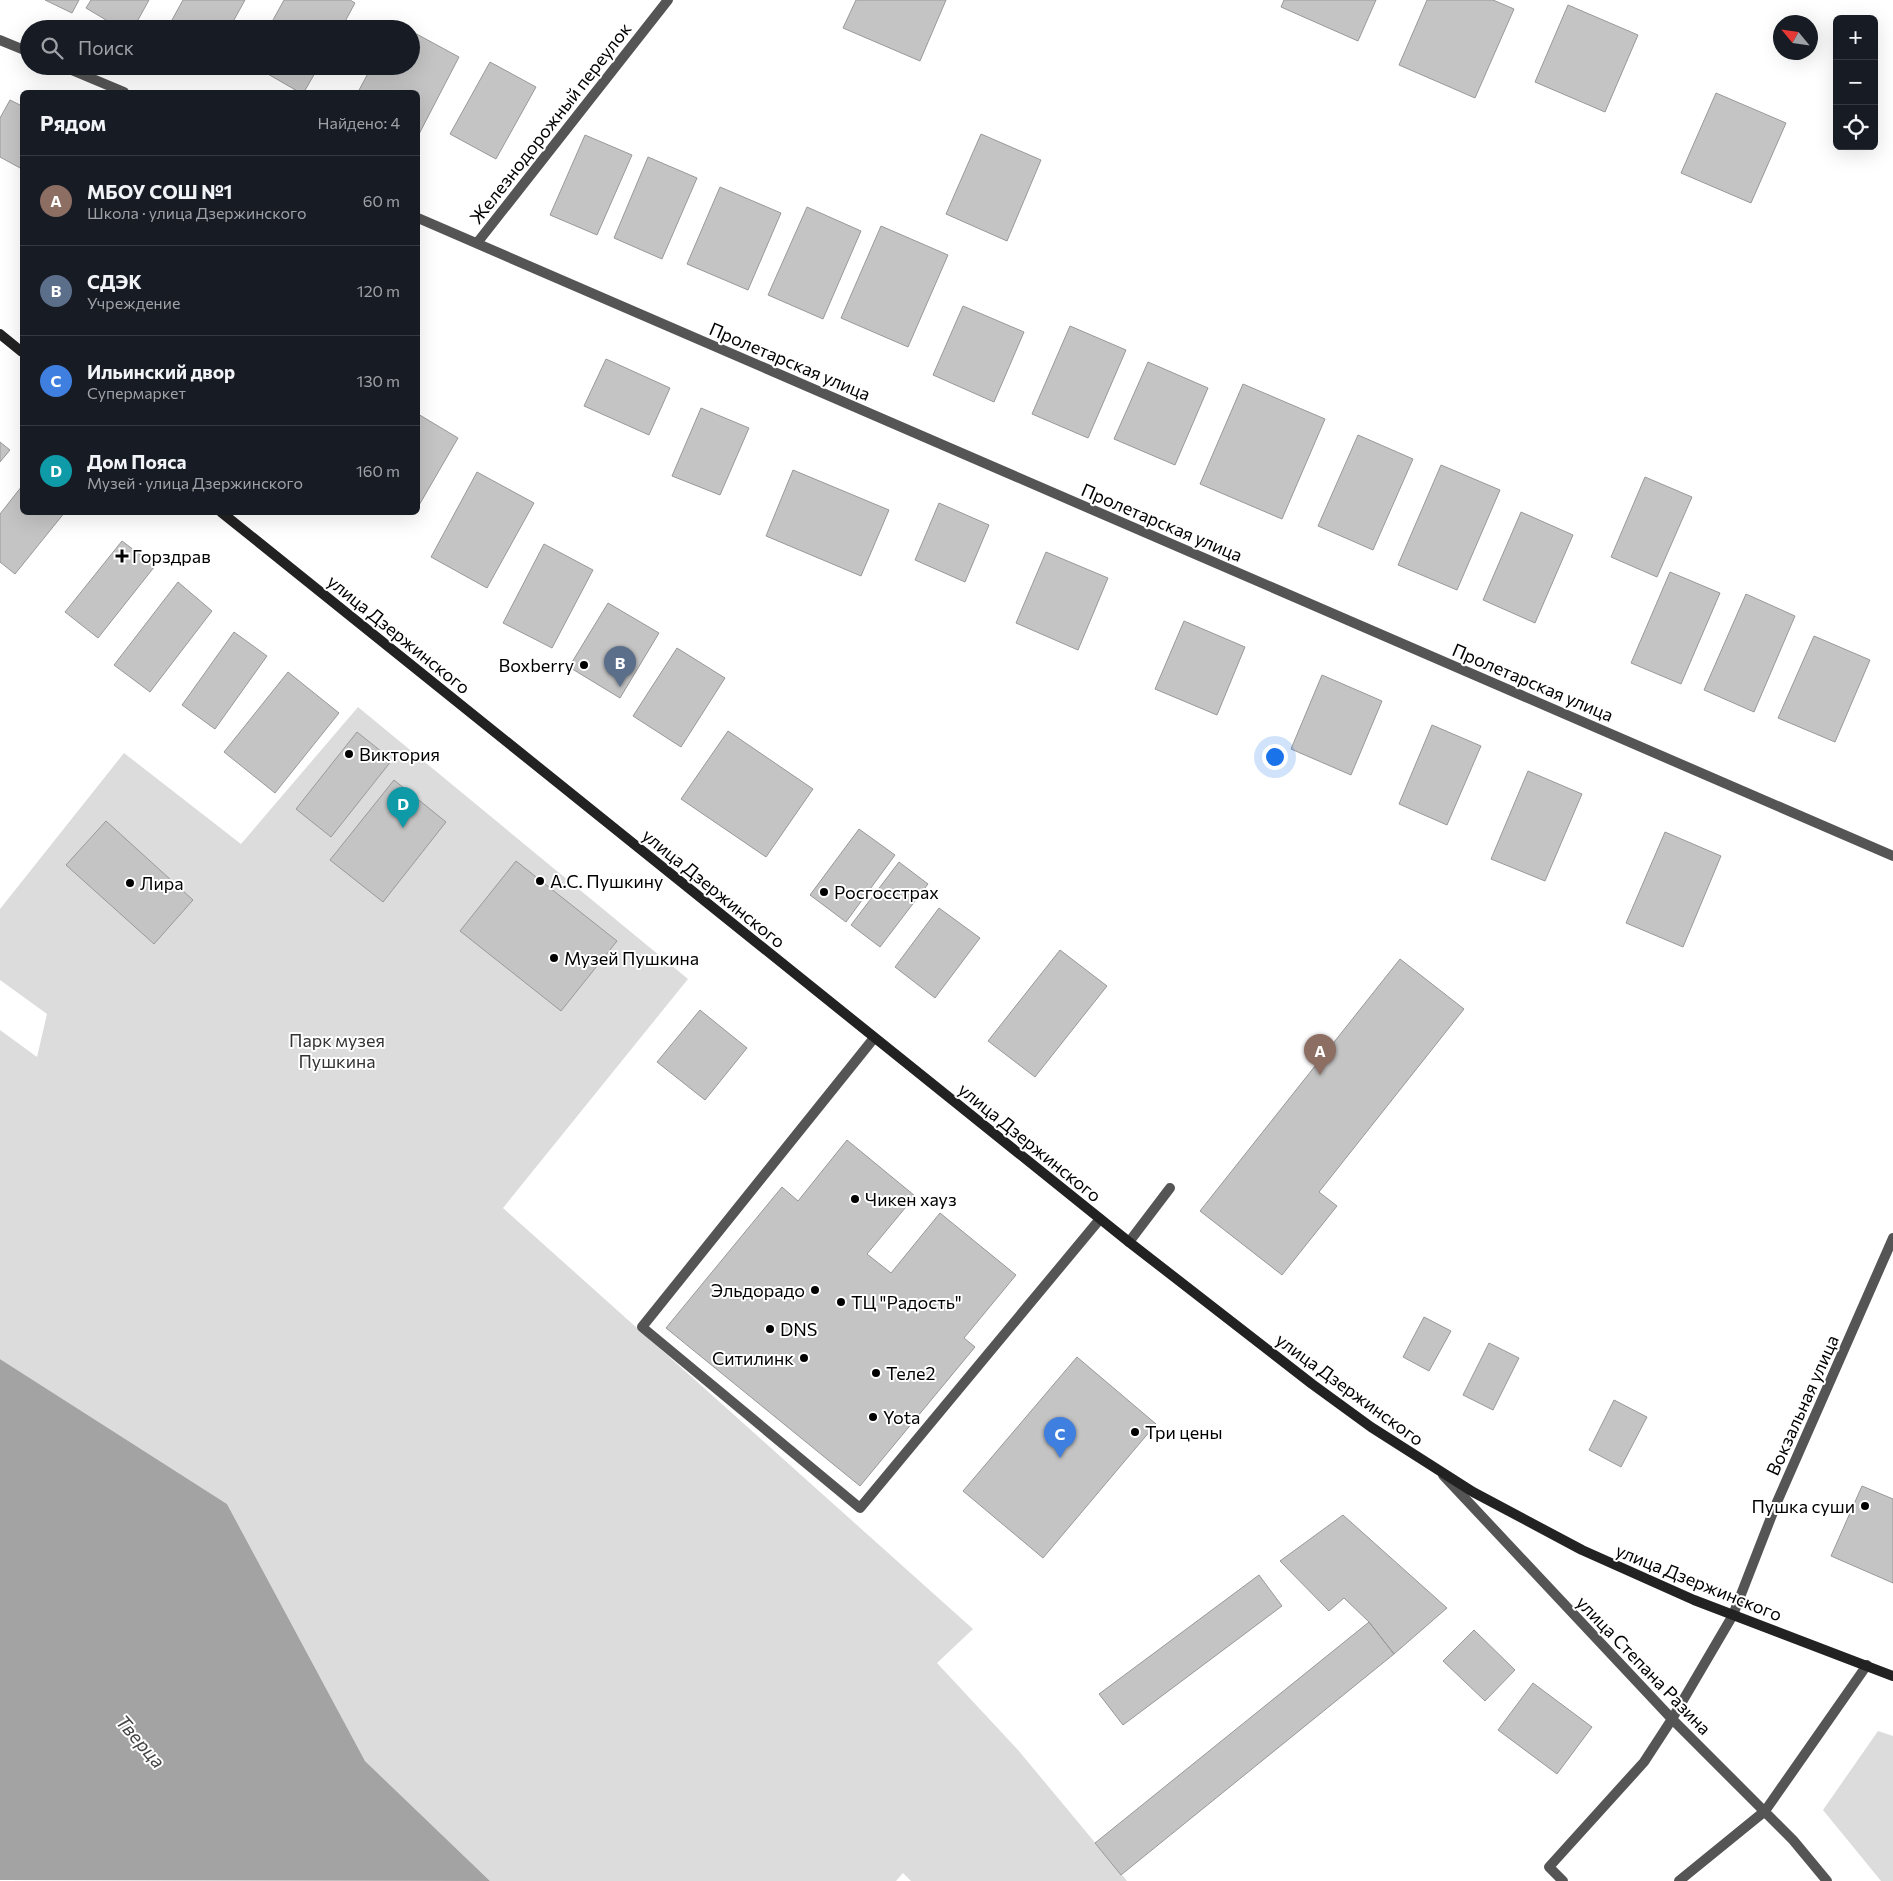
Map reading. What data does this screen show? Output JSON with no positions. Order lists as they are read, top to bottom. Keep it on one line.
{"streets":{"main road":["улица Дзержинского"],"street":["Железнодорожный переулок","Пролетарская улица","Вокзальная улица","улица Степана Разина"]},"crossings":[["Железнодорожный переулок","Пролетарская улица"],["улица Дзержинского","Вокзальная улица"],["улица Дзержинского","улица Степана Разина"],["Вокзальная улица","улица Степана Разина"]],"water":["Тверца"],"parks":["Парк музея Пушкина"],"places":{"health":["Горздрав"],"other":["Boxberry","Виктория","А.С. Пушкину","Лира","Росгосстрах","Музей Пушкина","Чикен хауз","Эльдорадо","ТЦ \"Радость\"","DNS","Ситилинк","Теле2","Yota","Три цены","Пушка суши"]},"north":"top left","page":{"map_buttons":["+","−"],"search":"Поиск","heading":["Рядом","Найдено: 4"],"list":[{"mark":"A","name":"МБОУ СОШ №1","note":"Школа · улица Дзержинского","value":"60 m"},{"mark":"B","name":"СДЭК","note":"Учреждение","value":"120 m"},{"mark":"C","name":"Ильинский двор","note":"Супермаркет","value":"130 m"},{"mark":"D","name":"Дом Пояса","note":"Музей · улица Дзержинского","value":"160 m"}],"pins":["B","D","A","C"]}}
